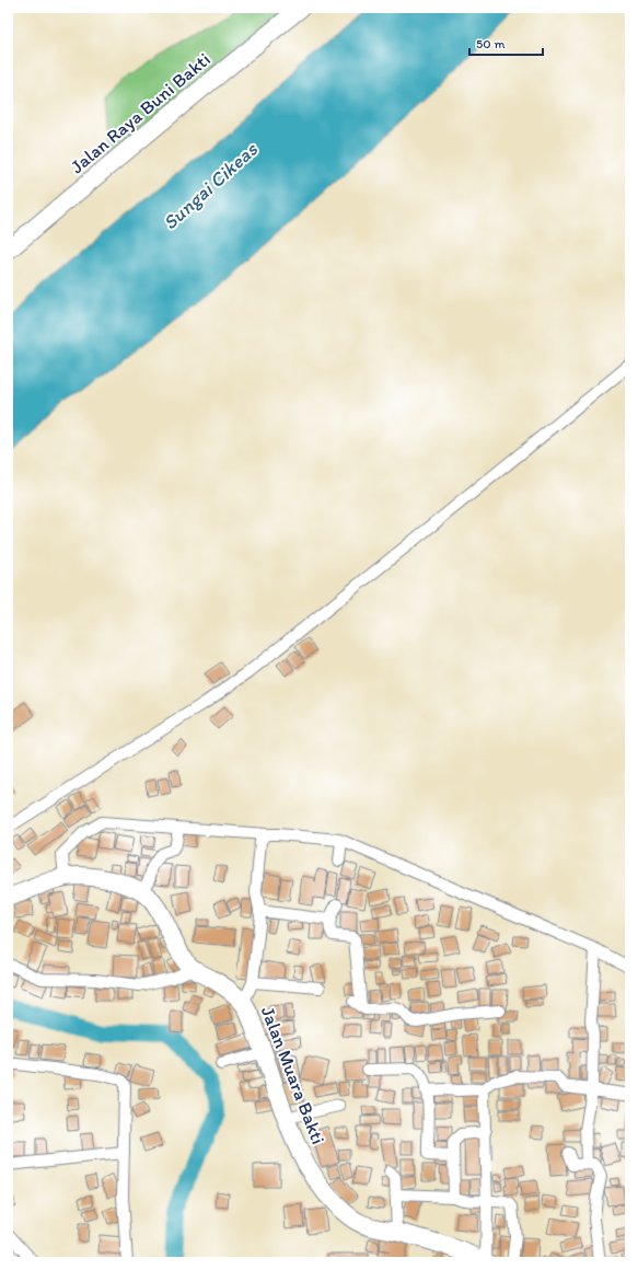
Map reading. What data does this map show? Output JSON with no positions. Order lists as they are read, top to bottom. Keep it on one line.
{"streets":{"main road":["Jalan Raya Buni Bakti","Jalan Muara Bakti"]},"water":["Sungai Cikeas"],"scale_bar":"50 m"}
